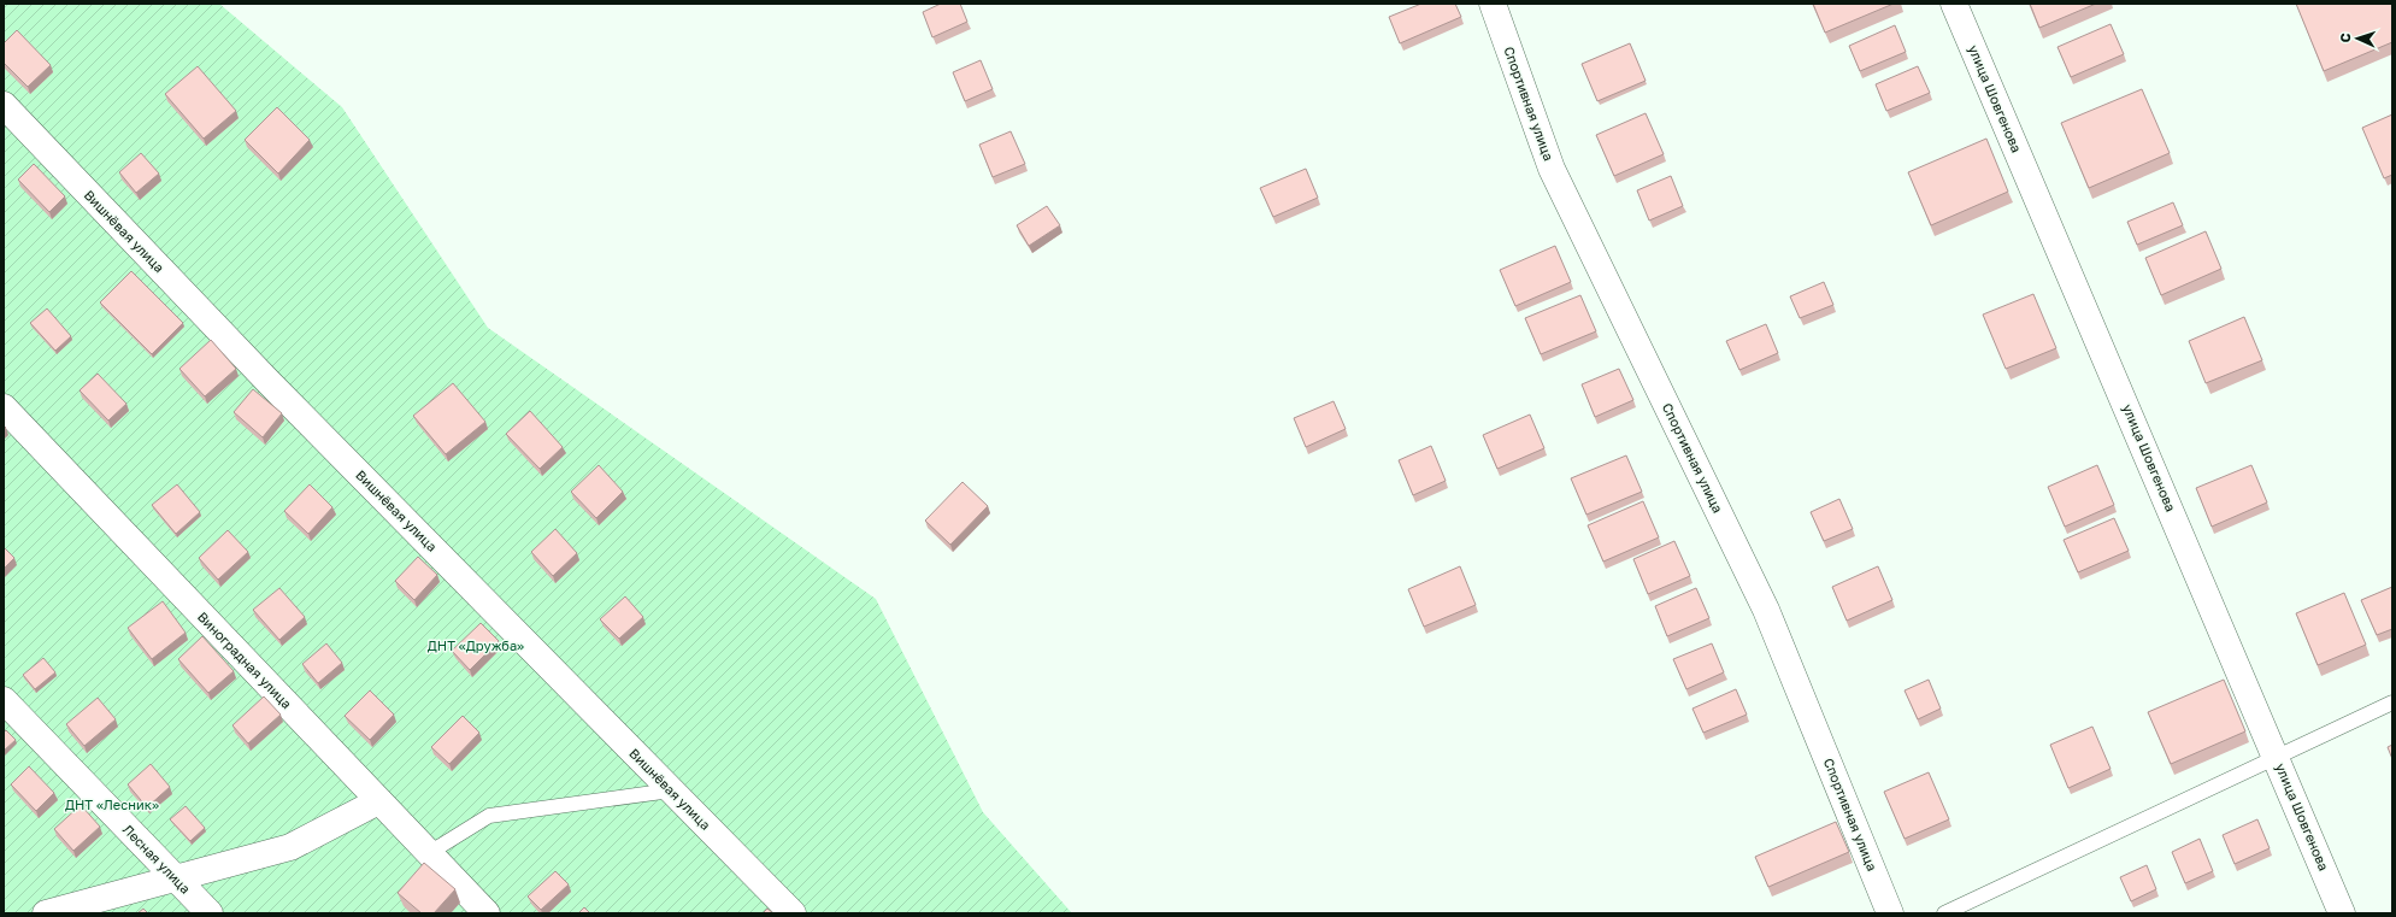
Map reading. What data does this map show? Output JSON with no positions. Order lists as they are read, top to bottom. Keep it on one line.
{"streets":{"street":["улица Шовгенова","Спортивная улица","Вишнёвая улица","Виноградная улица","Лесная улица"]},"parks":["ДНТ «Дружба»","ДНТ «Лесник»"],"north":"left"}
